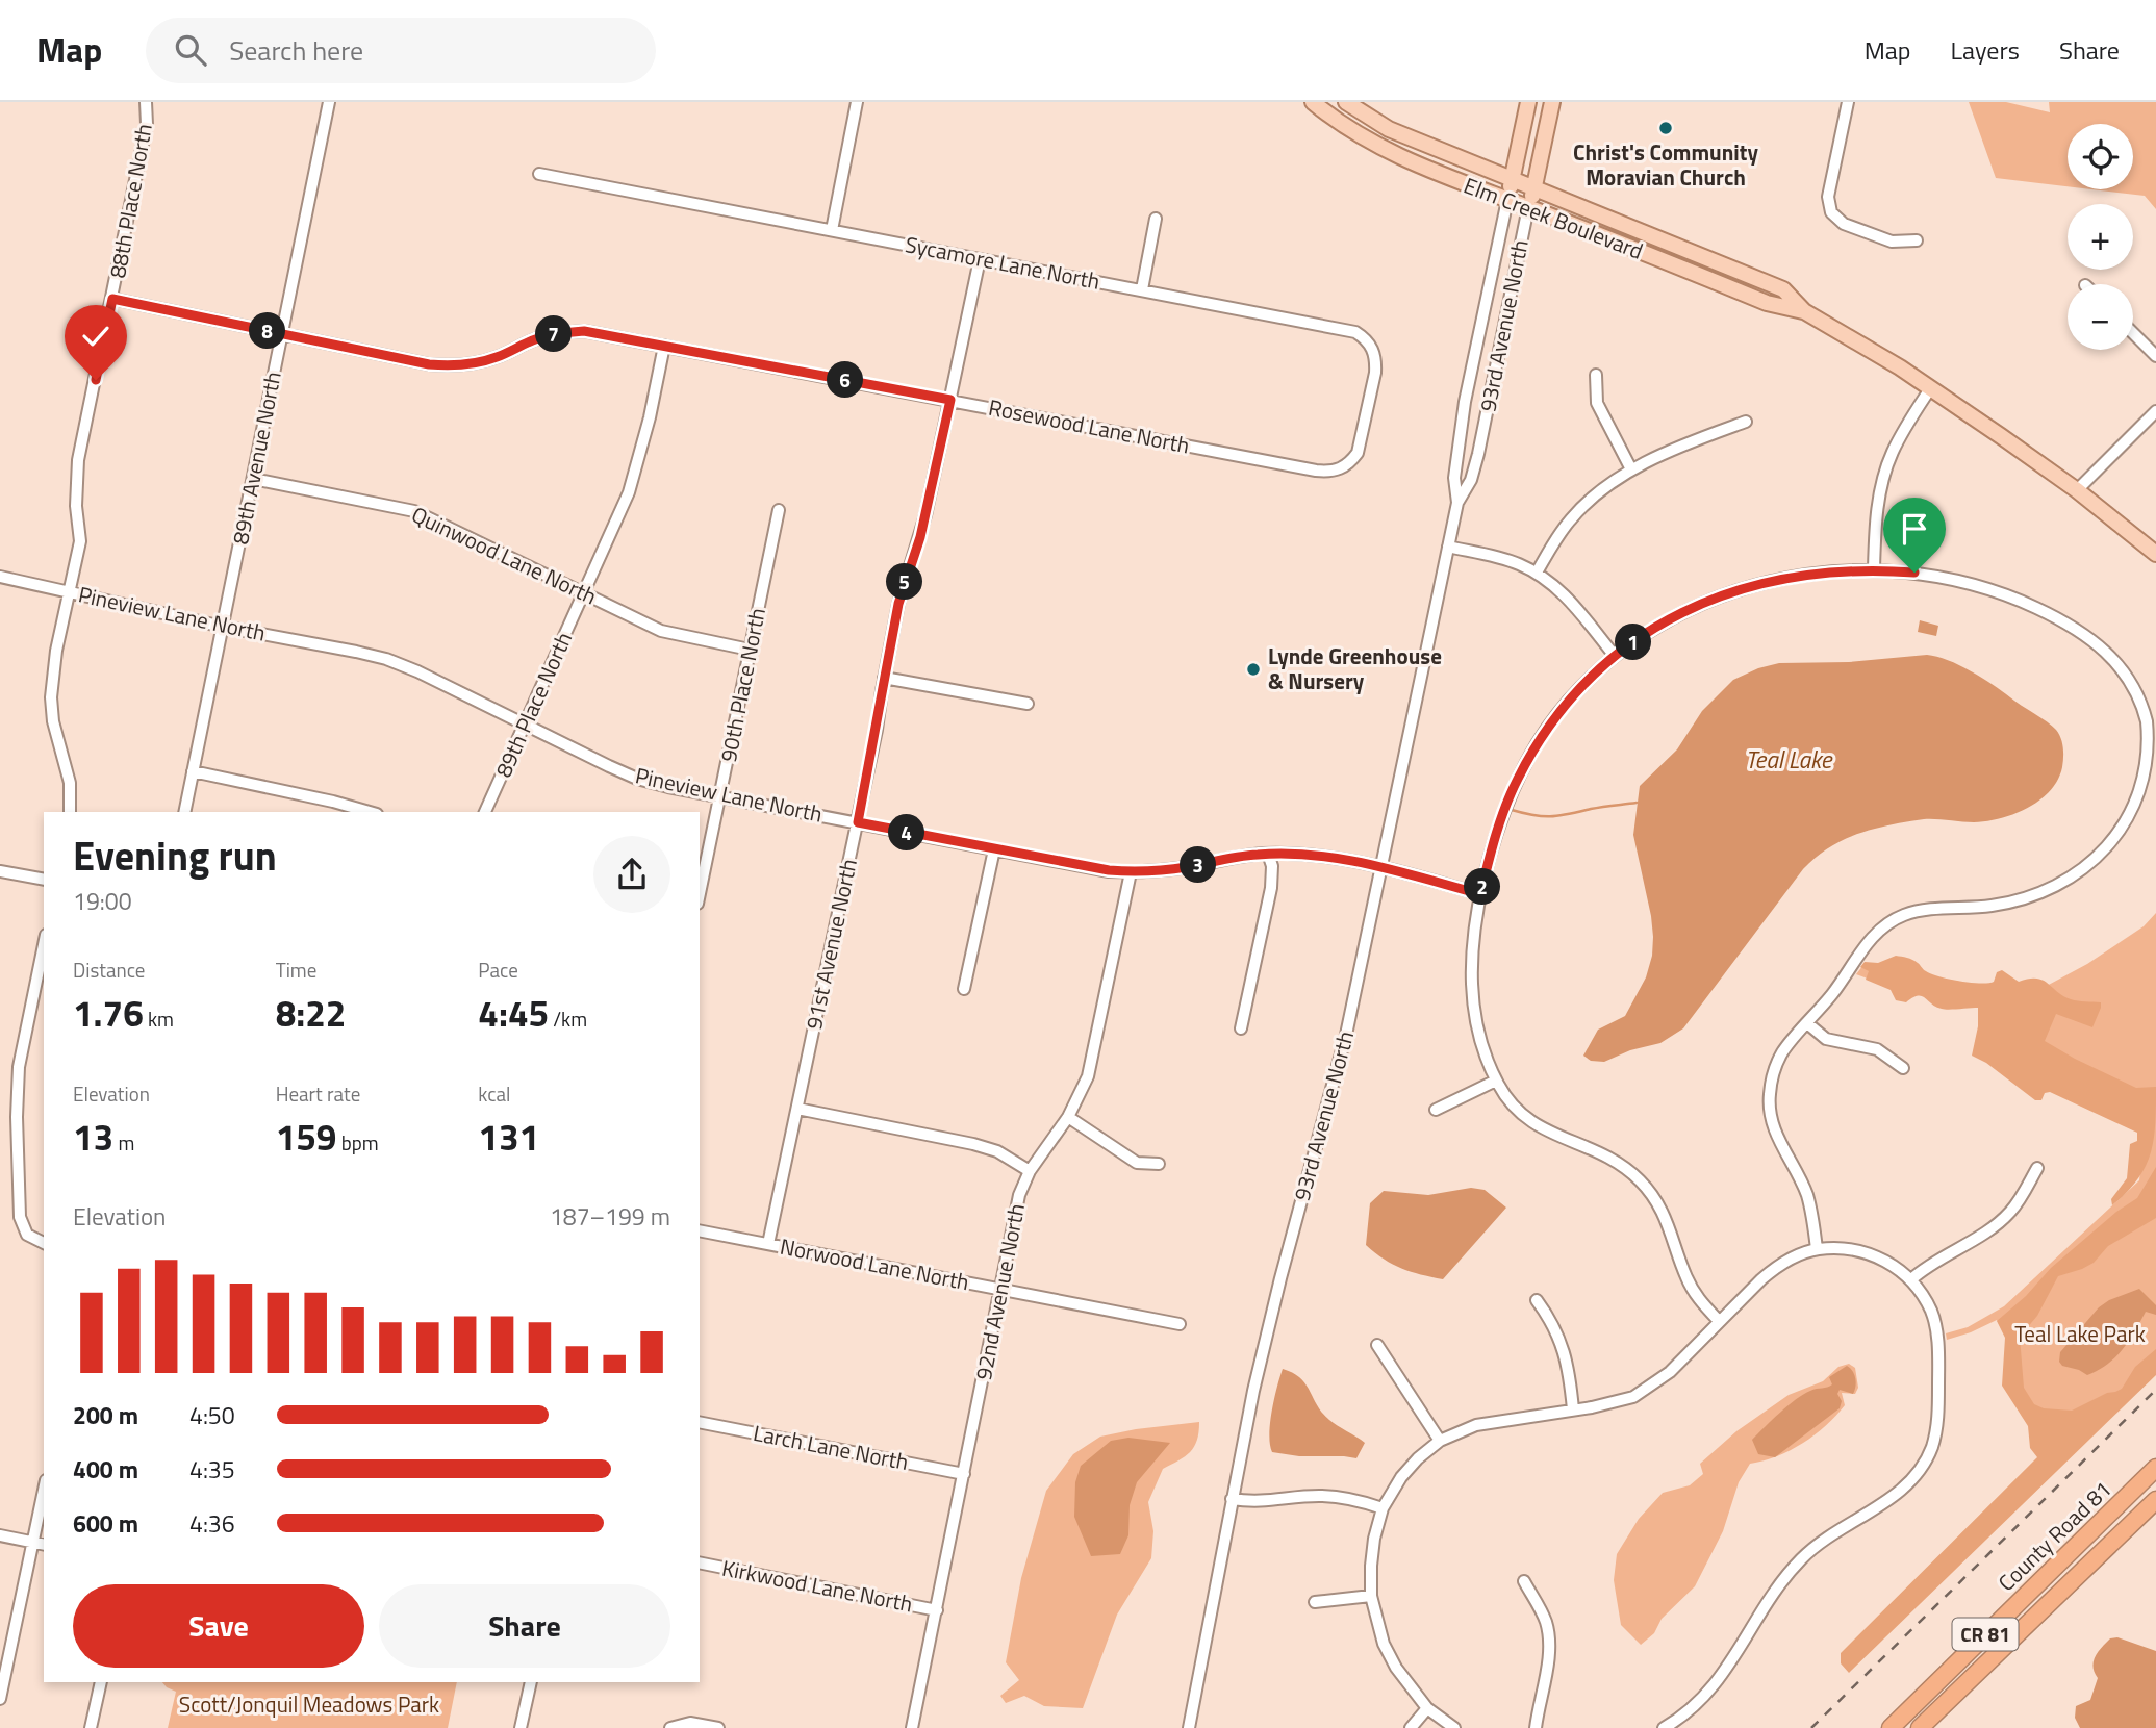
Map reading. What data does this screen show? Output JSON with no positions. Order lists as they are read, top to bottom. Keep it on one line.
{"streets":{"highway":["County Road 81","CR 81"],"main road":["Elm Creek Boulevard","93rd Avenue North"],"street":["88th Place North","Sycamore Lane North","Rosewood Lane North","89th Avenue North","Quinwood Lane North","Pineview Lane North","90th Place North","89th Place North","91st Avenue North","Norwood Lane North","92nd Avenue North","Larch Lane North","Kirkwood Lane North"]},"crossings":[["88th Place North","Rosewood Lane North"],["88th Place North","Pineview Lane North"],["Elm Creek Boulevard","93rd Avenue North"],["Sycamore Lane North","Rosewood Lane North"],["Sycamore Lane North","91st Avenue North"],["93rd Avenue North","Pineview Lane North"],["Rosewood Lane North","89th Avenue North"],["Rosewood Lane North","89th Place North"],["Rosewood Lane North","91st Avenue North"],["89th Avenue North","Quinwood Lane North"],["89th Avenue North","Pineview Lane North"],["Quinwood Lane North","90th Place North"],["Quinwood Lane North","89th Place North"],["Pineview Lane North","90th Place North"],["Pineview Lane North","89th Place North"],["Pineview Lane North","91st Avenue North"],["Pineview Lane North","92nd Avenue North"],["91st Avenue North","Norwood Lane North"],["Norwood Lane North","92nd Avenue North"],["92nd Avenue North","Larch Lane North"],["92nd Avenue North","Kirkwood Lane North"]],"water":["Teal Lake"],"parks":["Teal Lake Park","Scott/Jonquil Meadows Park"],"places":["Christ's Community Moravian Church","Lynde Greenhouse & Nursery"],"page":{"header":"Map","search":"Search here","nav":["Map","Layers","Share"],"map_buttons":["+","−"],"pins":["8","7","6","5","1","4","3","2"],"heading":["Evening run","19:00"],"stats":[["Distance","1.76 km"],["Time","8:22"],["Pace","4:45 /km"],["Elevation","13 m"],["Heart rate","159 bpm"],["kcal","131"]],"chart":["Elevation","187–199 m"],"list":[{"name":"200 m","note":"4:50"},{"name":"400 m","note":"4:35"},{"name":"600 m","note":"4:36"}],"buttons":["Save","Share"]}}
